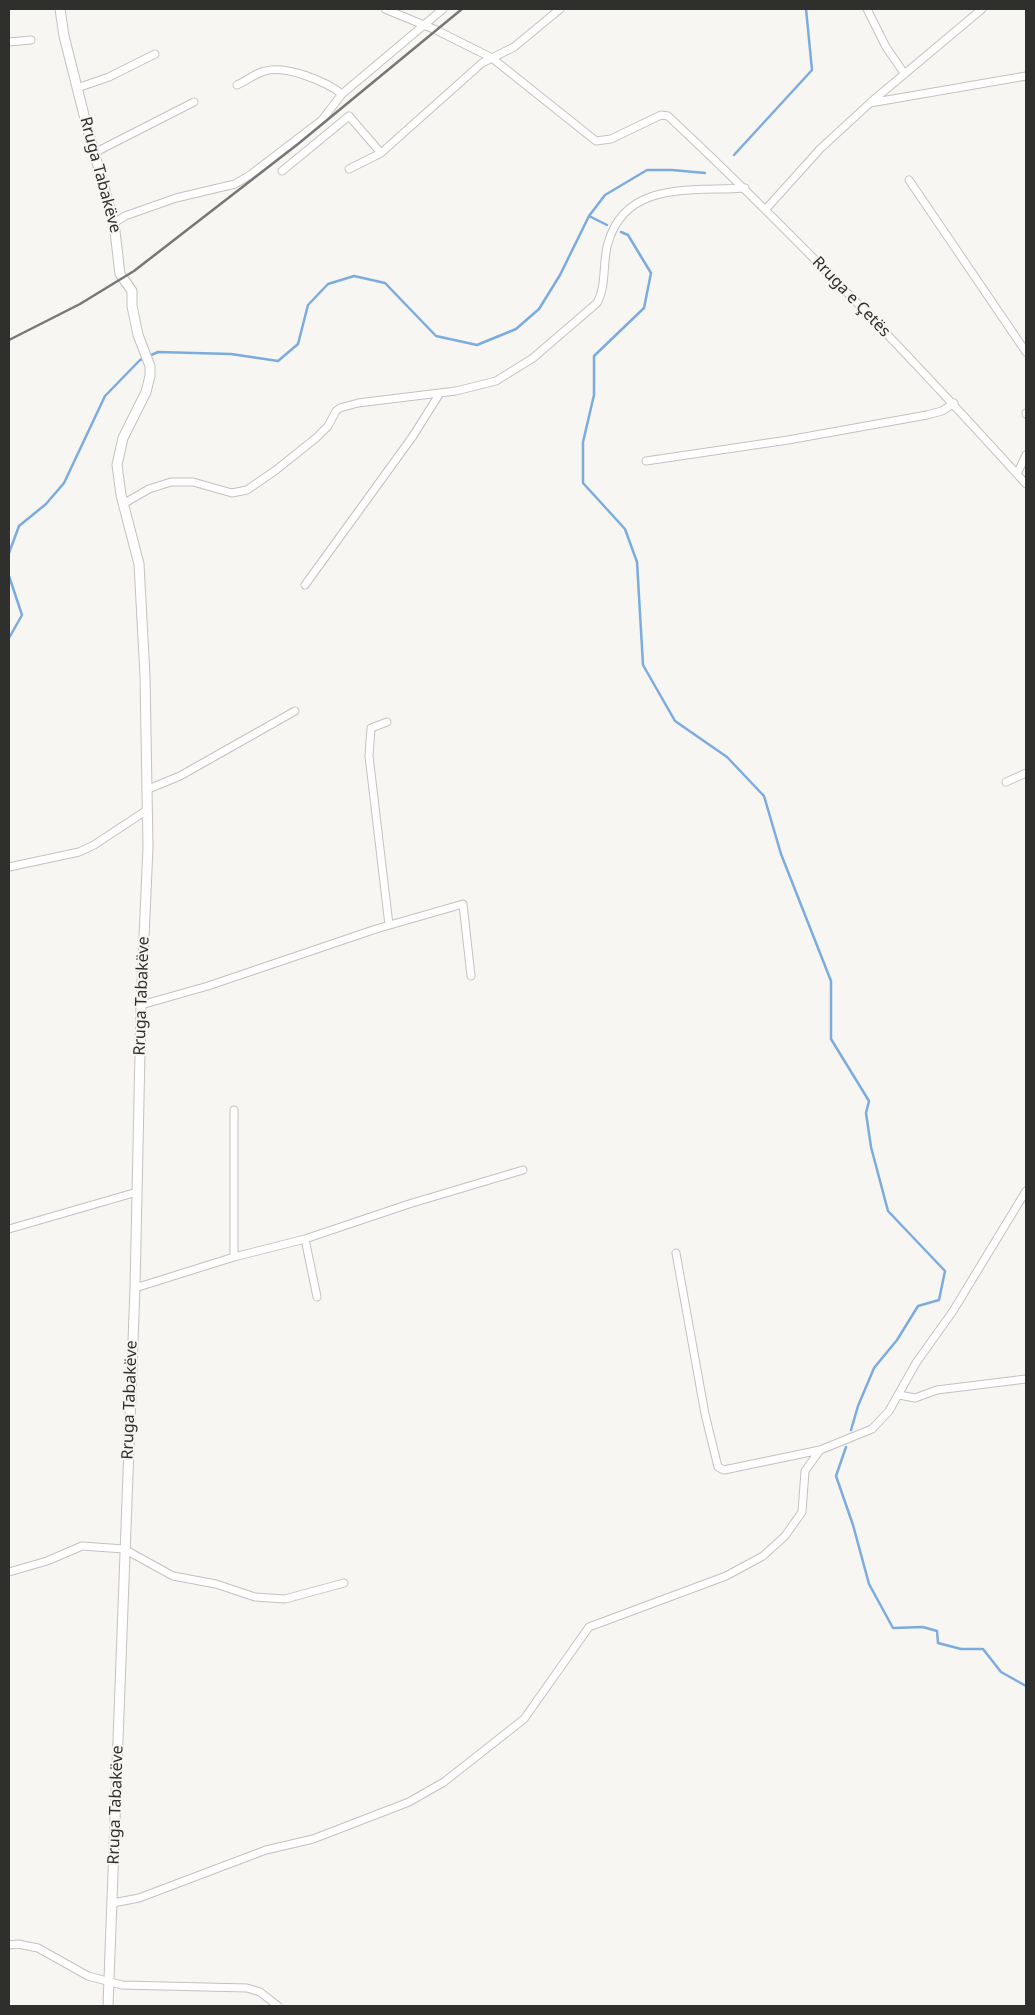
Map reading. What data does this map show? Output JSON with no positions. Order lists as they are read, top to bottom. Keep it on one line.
{"streets":{"street":["Rruga Tabakëve","Rruga e Çetës"]}}
